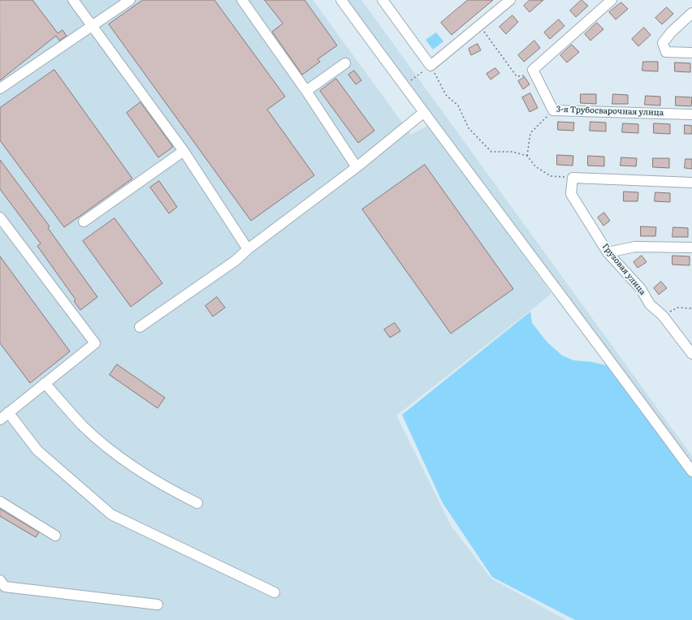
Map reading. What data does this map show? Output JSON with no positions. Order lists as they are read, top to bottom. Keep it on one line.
{"streets":{"street":["3-я Трубосварочная улица","Грузовая улица"]}}
